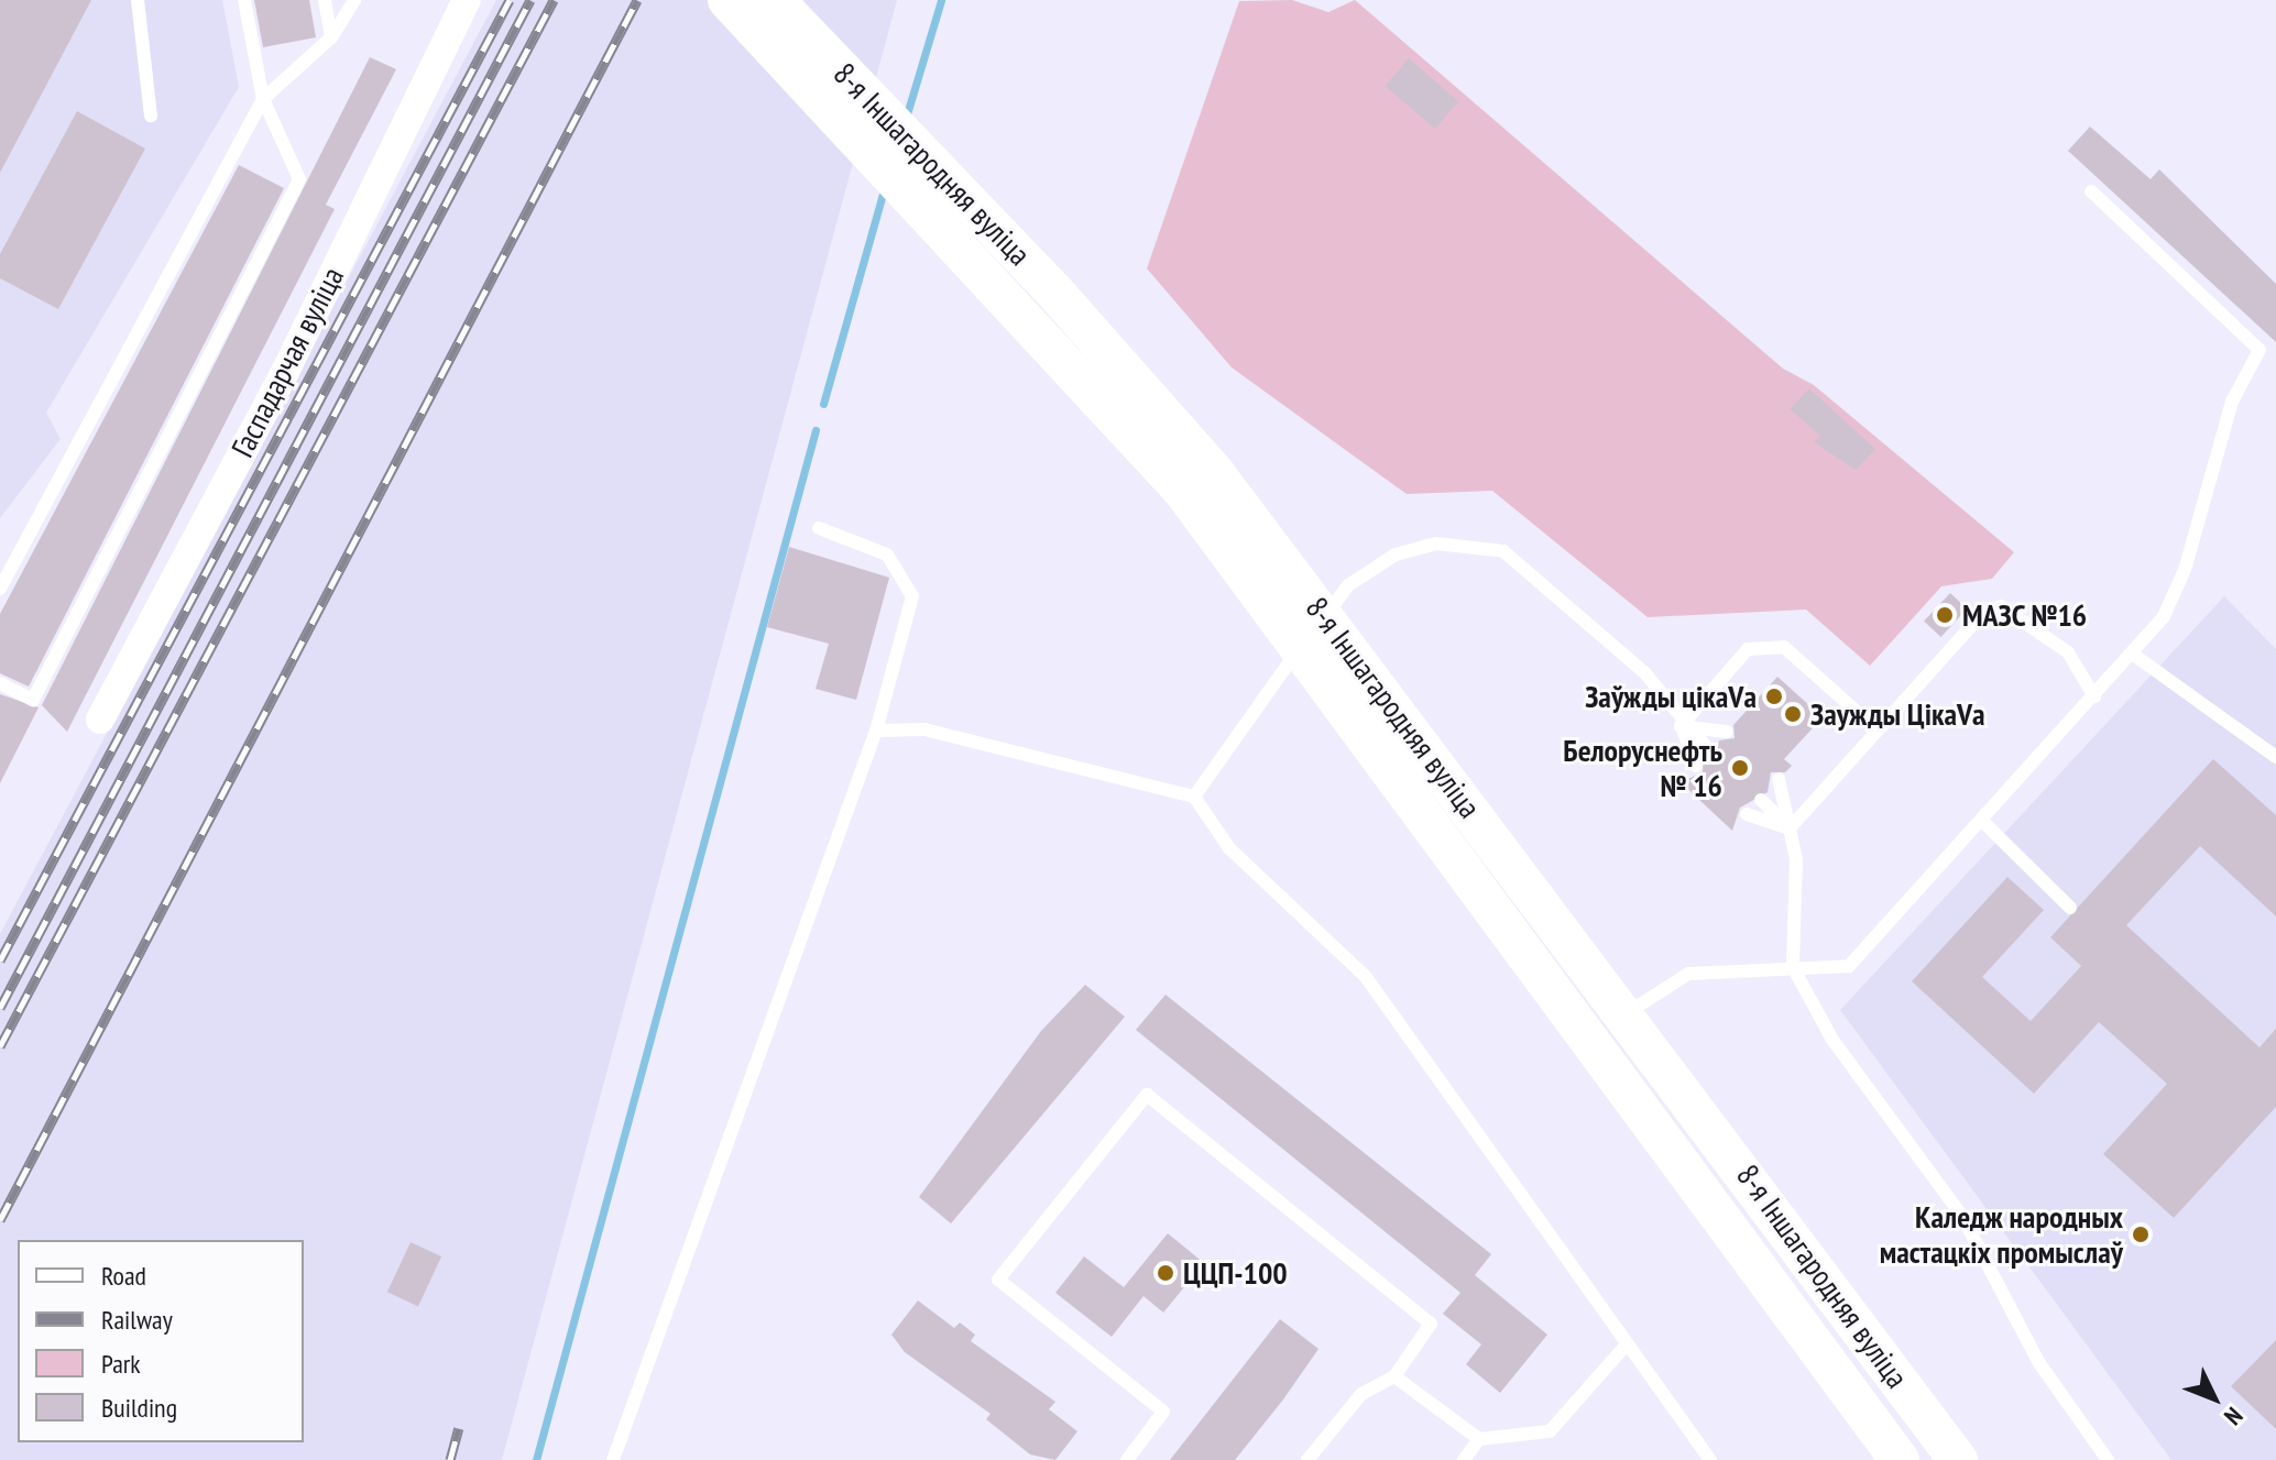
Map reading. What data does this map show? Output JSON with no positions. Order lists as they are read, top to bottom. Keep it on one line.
{"streets":{"main road":["8-я Іншагародняя вуліца"],"street":["Гаспадарчая вуліца"]},"places":["МАЗС №16","Заўжды цікаVа","Заужды ЦікаVа","Белоруснефть № 16","Каледж народных мастацкіх промыслаў","ЦЦП-100"],"legend":["Road","Railway","Park","Building"],"north":"bottom right"}
